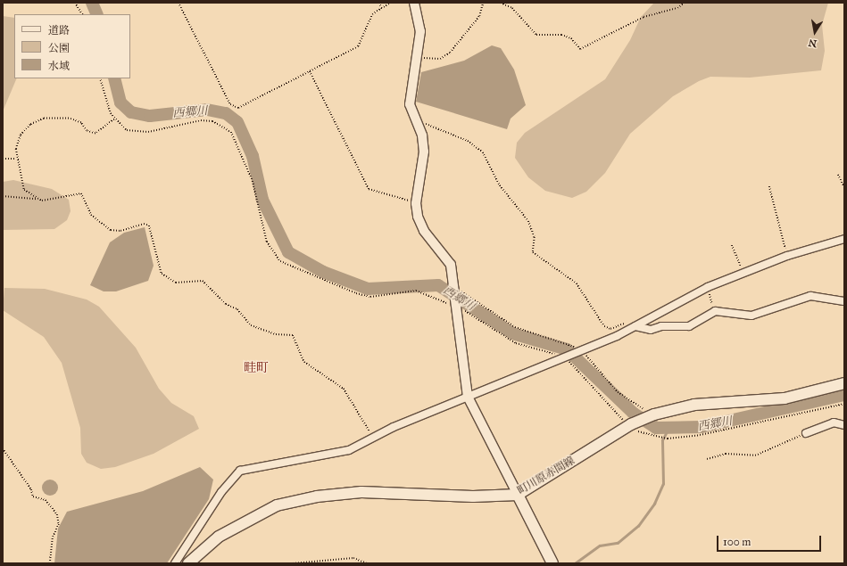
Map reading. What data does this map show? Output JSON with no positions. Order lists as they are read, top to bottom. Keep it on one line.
{"streets":{"main road":["町川原赤間線"]},"districts":["畦町"],"water":["西郷川"],"legend":["道路","公園","水域"],"scale_bar":"100 m","north":"bottom"}
